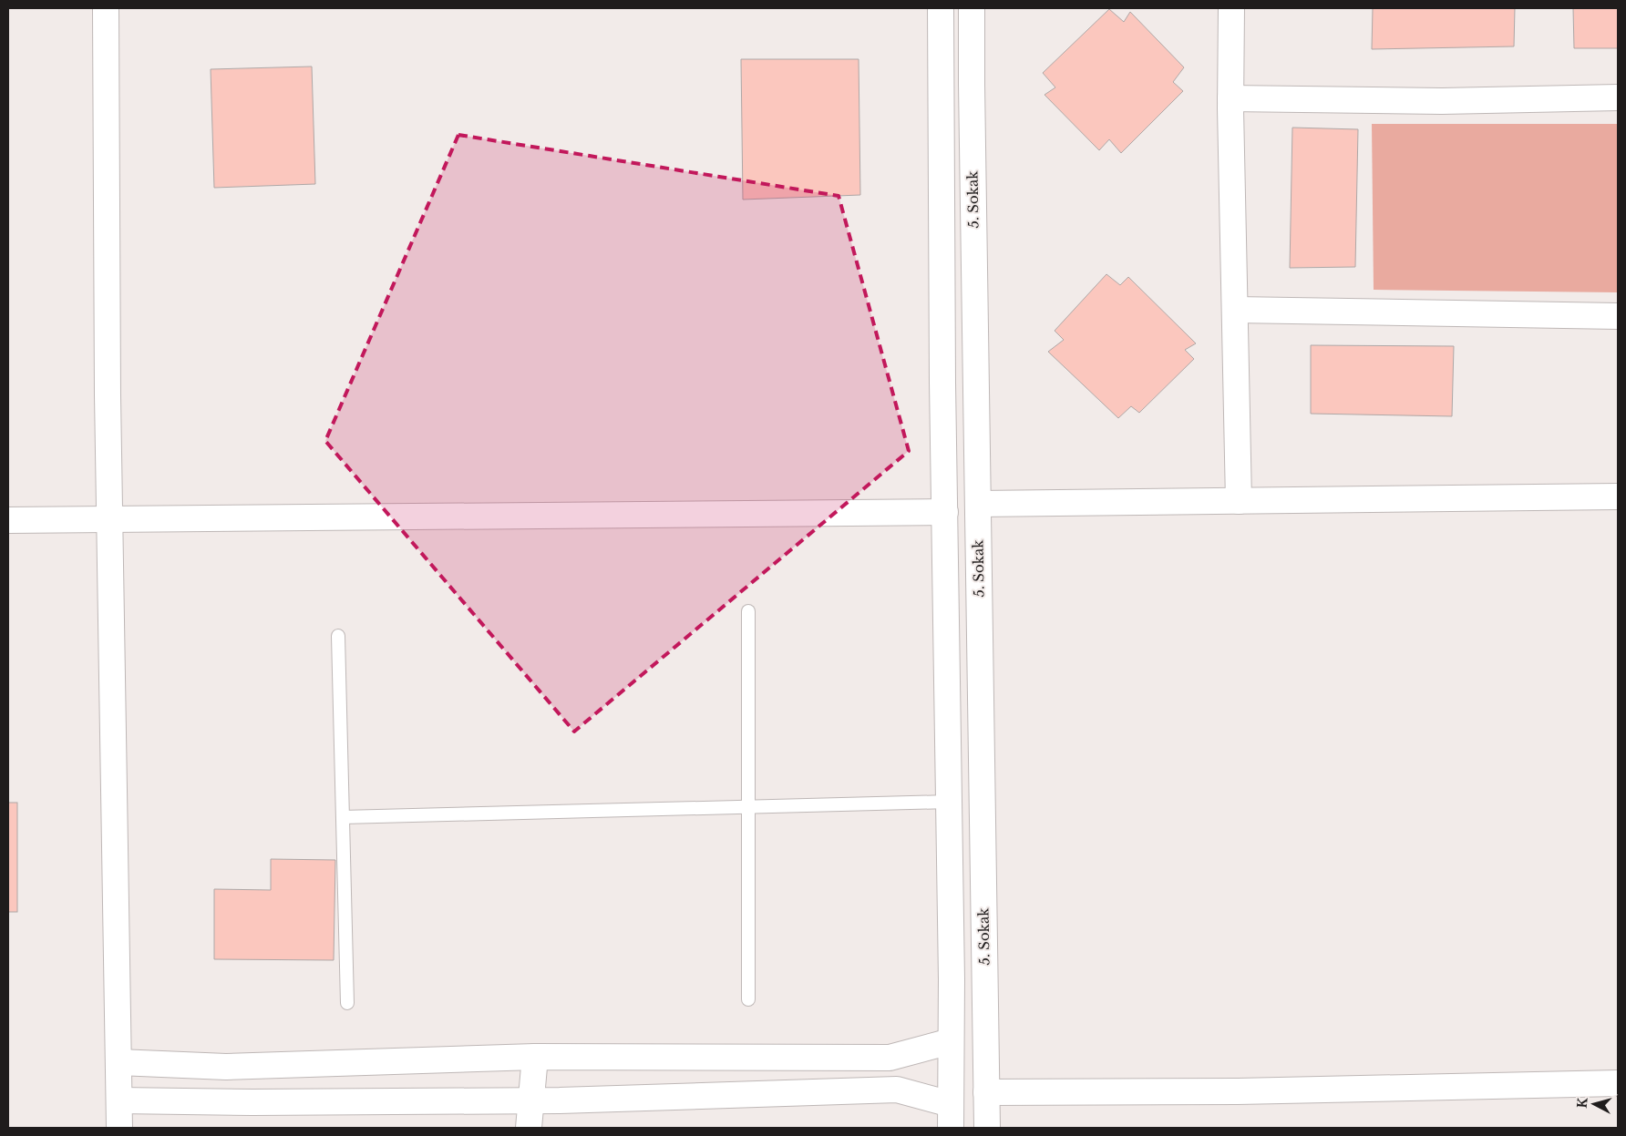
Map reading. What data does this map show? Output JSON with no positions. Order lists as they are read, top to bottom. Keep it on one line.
{"streets":{"street":["5. Sokak"]},"north":"left"}
